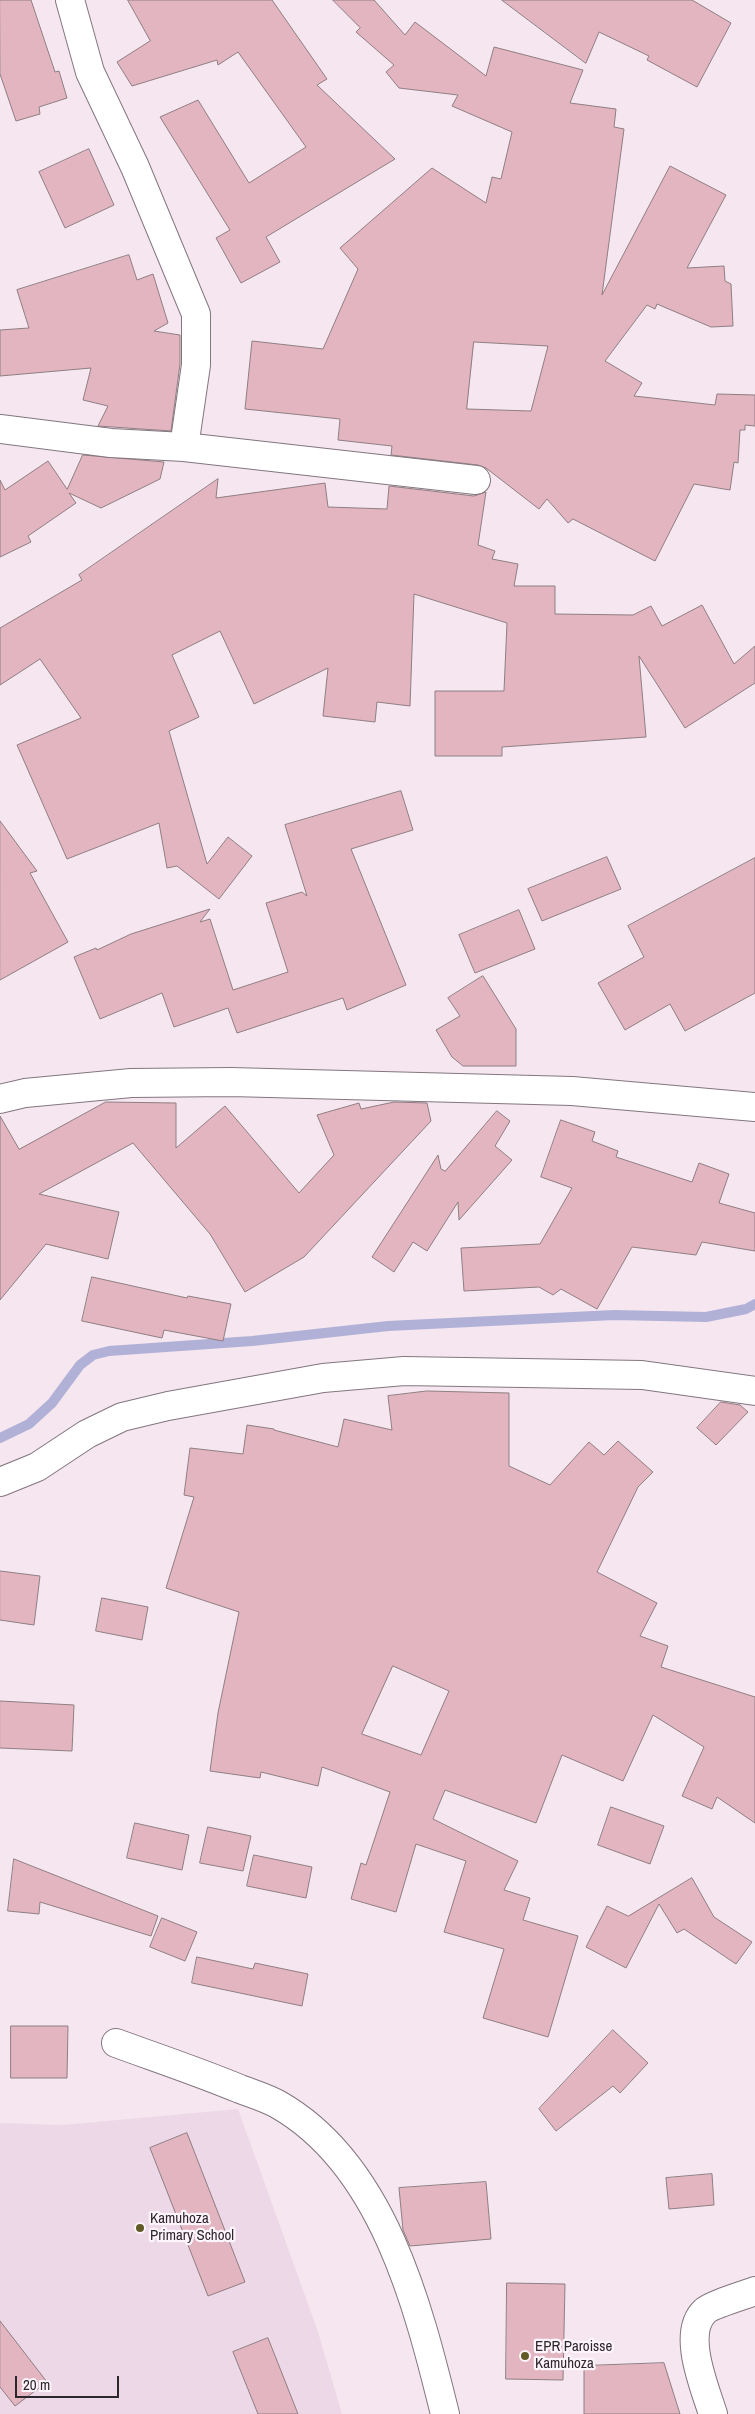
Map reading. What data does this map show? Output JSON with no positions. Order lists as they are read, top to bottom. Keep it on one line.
{"places":["Kamuhoza Primary School","EPR Paroisse Kamuhoza"],"scale_bar":"20 m"}
